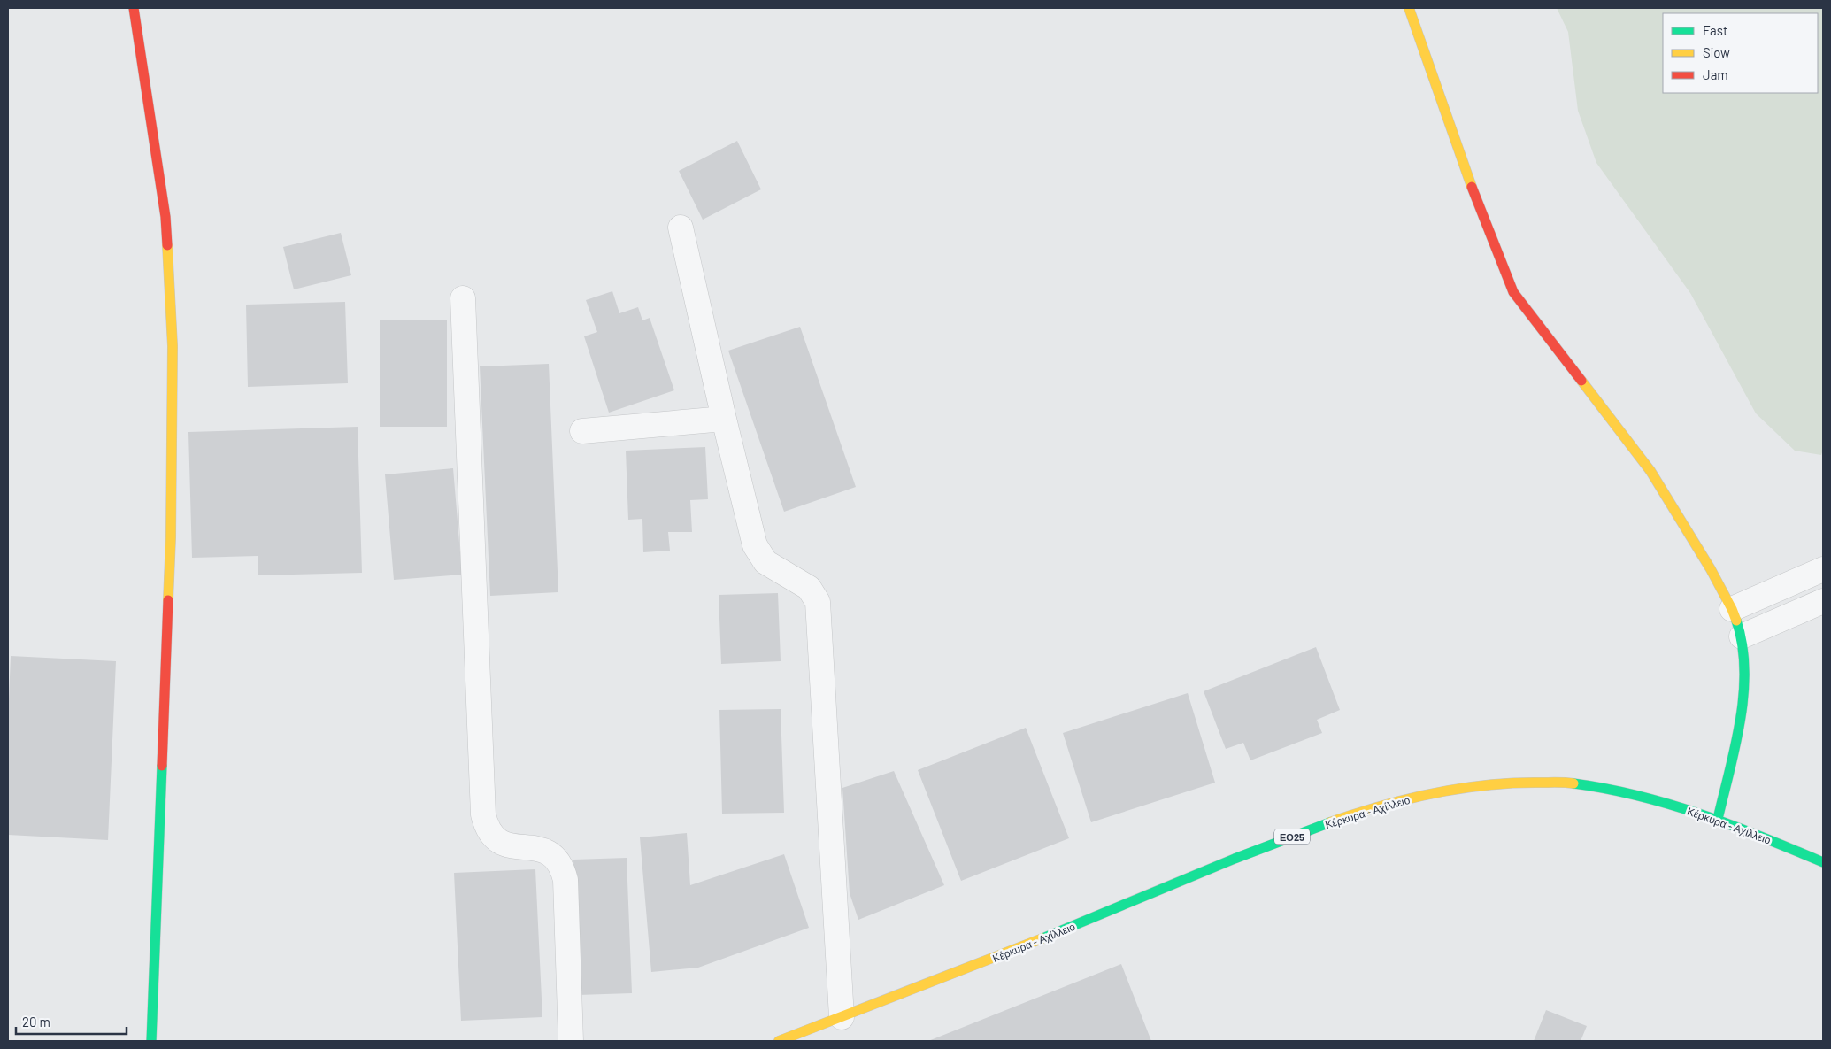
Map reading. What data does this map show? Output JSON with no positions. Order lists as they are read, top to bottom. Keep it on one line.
{"streets":{"street":["Κέρκυρα - Αχίλλειο","ΕΟ25"]},"legend":["Fast","Slow","Jam"],"scale_bar":"20 m"}
